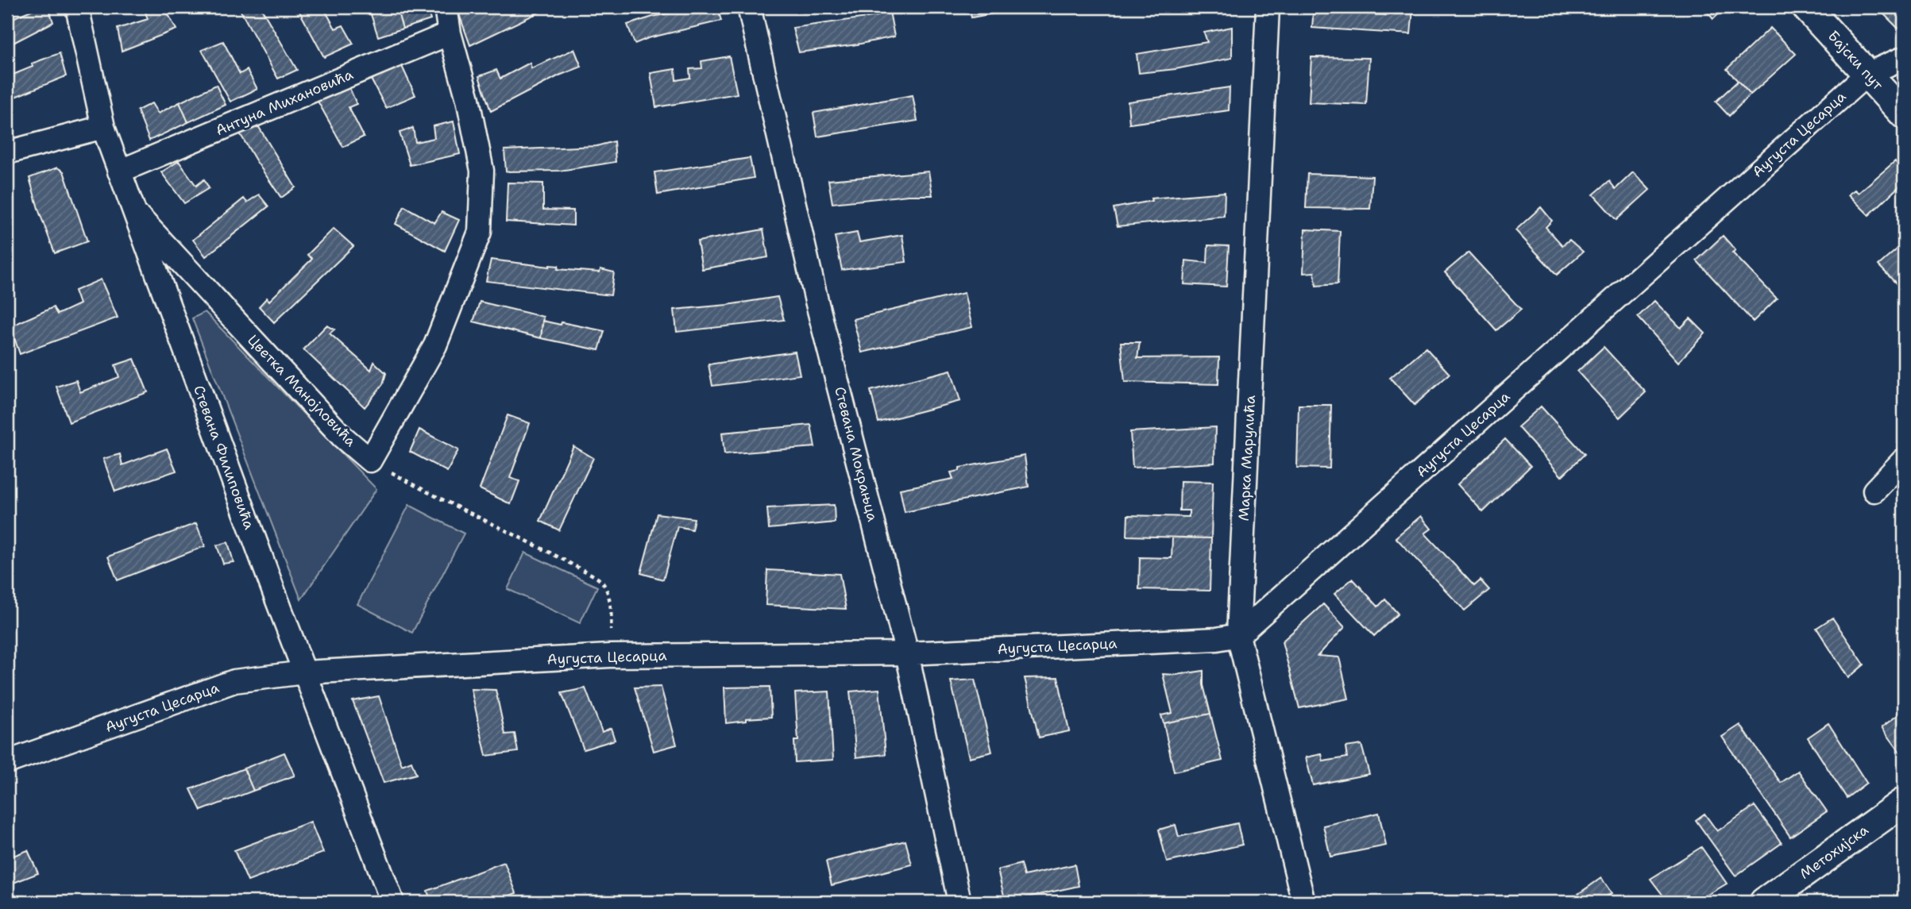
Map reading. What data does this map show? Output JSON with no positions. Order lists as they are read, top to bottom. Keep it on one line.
{"streets":{"street":["Бајски пут","Антуна Михановића","Аугуста Цесарца","Цветка Манојловића","Стевана Мокрањца","Стевана Филиповића","Марка Марулића","Метохијска"]},"crossings":[["Бајски пут","Аугуста Цесарца"],["Антуна Михановића","Цветка Манојловића"],["Антуна Михановића","Стевана Филиповића"],["Аугуста Цесарца","Стевана Мокрањца"],["Аугуста Цесарца","Стевана Филиповића"],["Аугуста Цесарца","Марка Марулића"],["Цветка Манојловића","Стевана Филиповића"]]}
